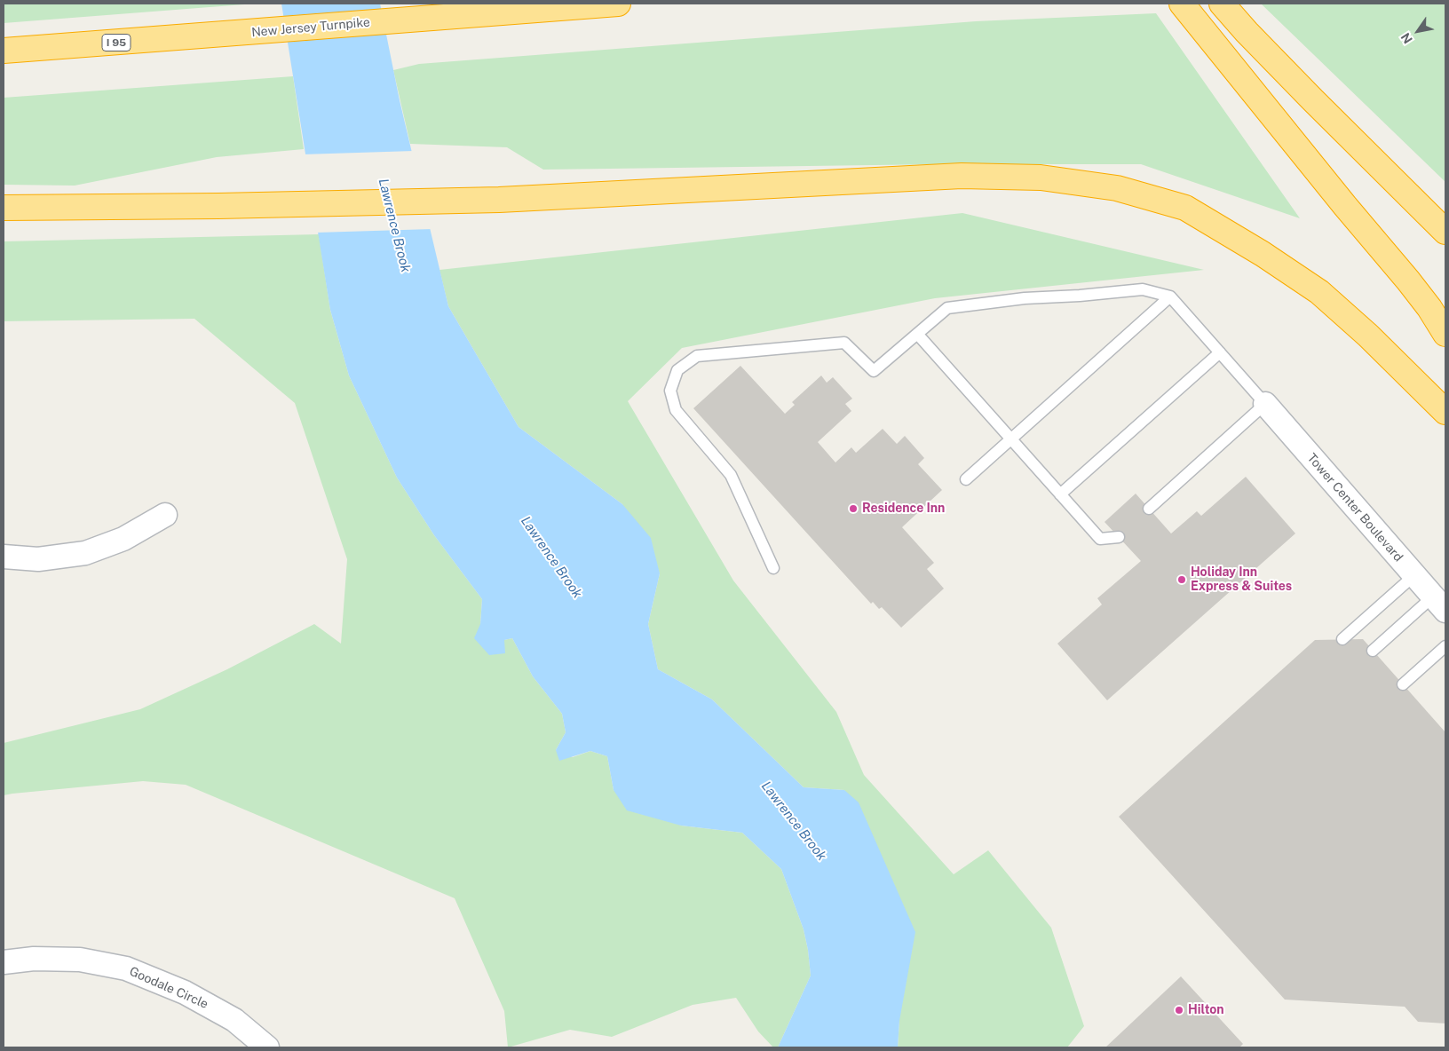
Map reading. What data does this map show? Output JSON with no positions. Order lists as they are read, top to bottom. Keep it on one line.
{"streets":{"highway":["New Jersey Turnpike","I 95"],"street":["Tower Center Boulevard","Goodale Circle"]},"water":["Lawrence Brook"],"places":["Residence Inn","Holiday Inn Express & Suites","Hilton"],"north":"bottom left"}
